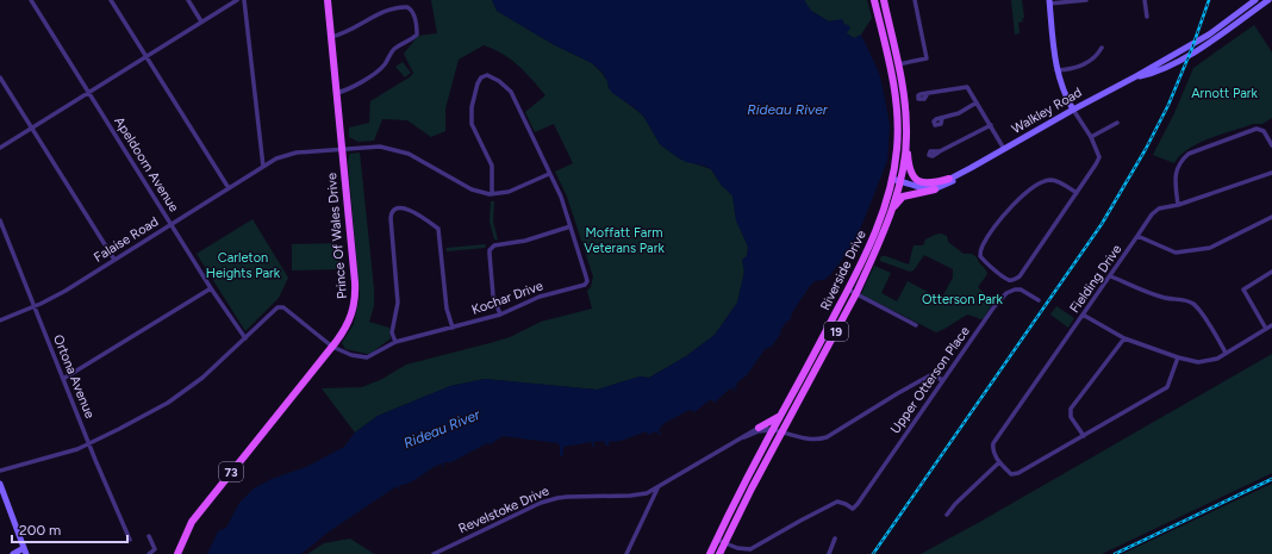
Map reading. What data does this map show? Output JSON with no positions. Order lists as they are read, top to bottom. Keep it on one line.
{"streets":{"main road":["Walkley Road","Prince Of Wales Drive","Riverside Drive","19","73"],"street":["Apeldoorn Avenue","Falaise Road","Fielding Drive","Kochar Drive","Ortona Avenue","Upper Otterson Place","Revelstoke Drive"]},"crossings":[["Walkley Road","Riverside Drive"],["Apeldoorn Avenue","Falaise Road"],["Apeldoorn Avenue","Kochar Drive"],["Prince Of Wales Drive","Falaise Road"],["Prince Of Wales Drive","Kochar Drive"],["Falaise Road","Ortona Avenue"],["Riverside Drive","Upper Otterson Place"],["Riverside Drive","Revelstoke Drive"],["Upper Otterson Place","Revelstoke Drive"]],"water":["Rideau River"],"parks":["Arnott Park","Moffatt Farm Veterans Park","Carleton Heights Park","Otterson Park"],"scale_bar":"200 m"}
